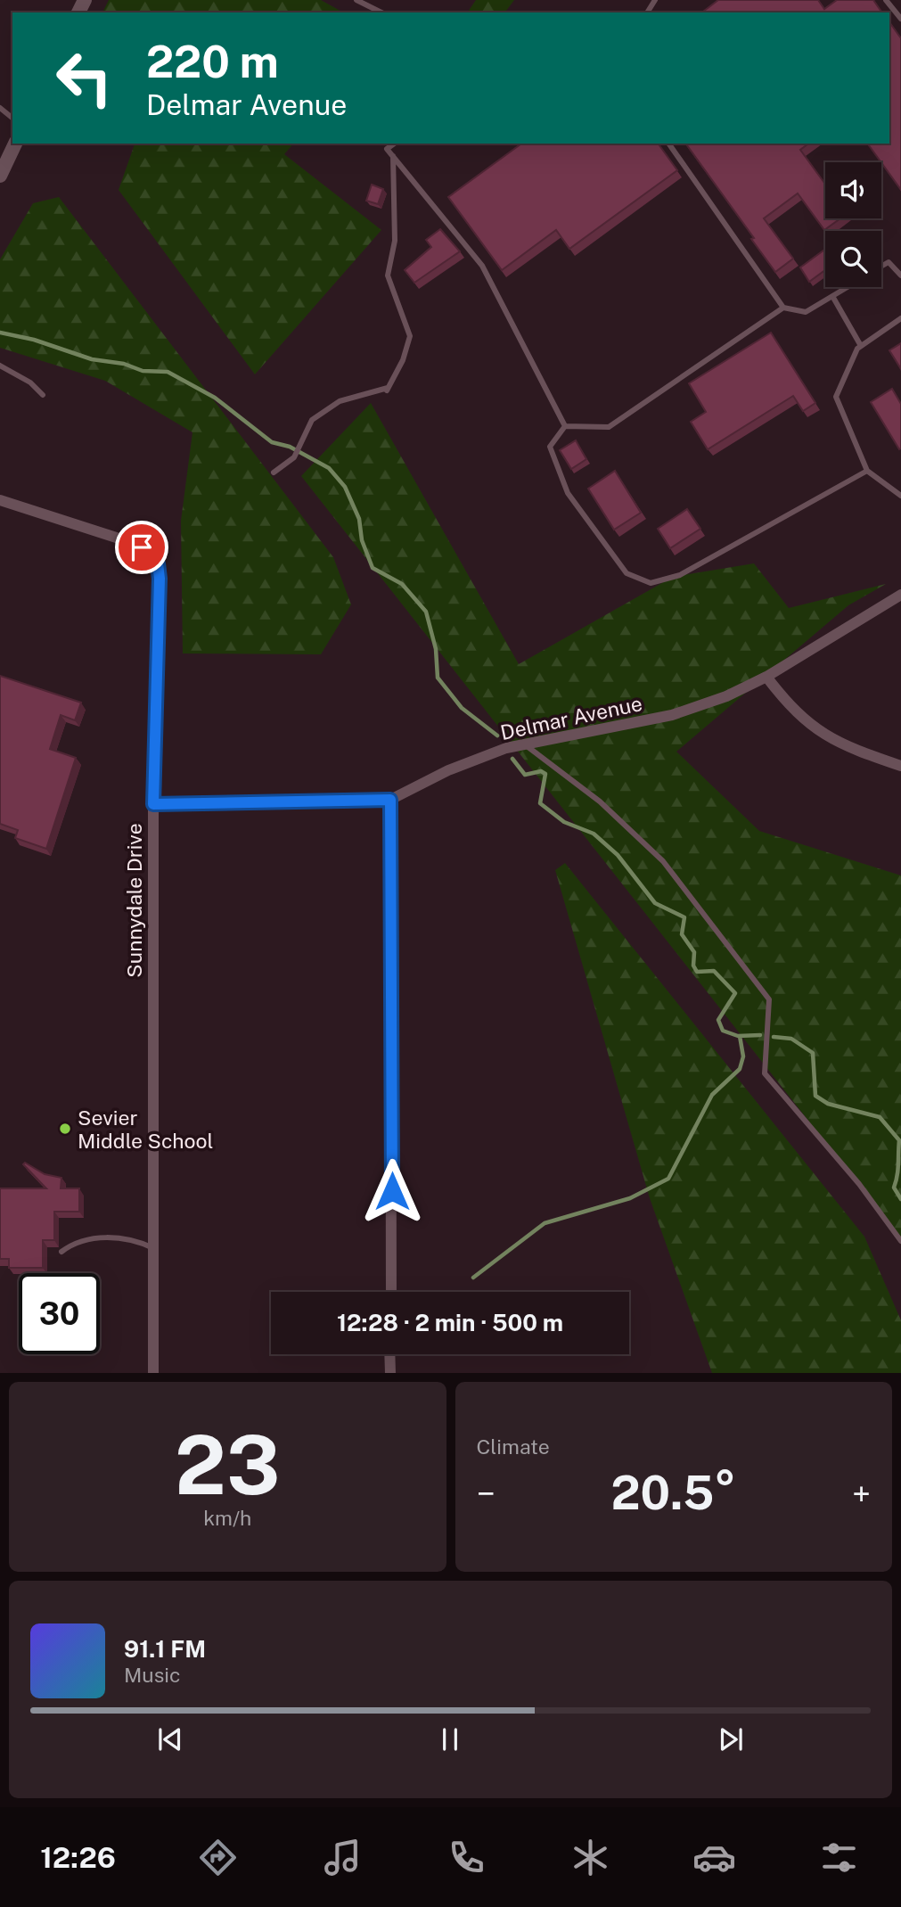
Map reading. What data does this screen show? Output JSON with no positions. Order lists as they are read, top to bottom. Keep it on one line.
{"streets":{"street":["Delmar Avenue","Sunnydale Drive"]},"crossings":[["Delmar Avenue","Sunnydale Drive"]],"places":["Sevier Middle School"],"page":{"turn":["220 m","Delmar Avenue"],"limit":"30","trip":"12:28 · 2 min · 500 m","tile":[["23","km/h"],"Climate"],"heat":["−","20.5°","+"],"song":["91.1 FM","Music"],"tabs":"12:26"}}
